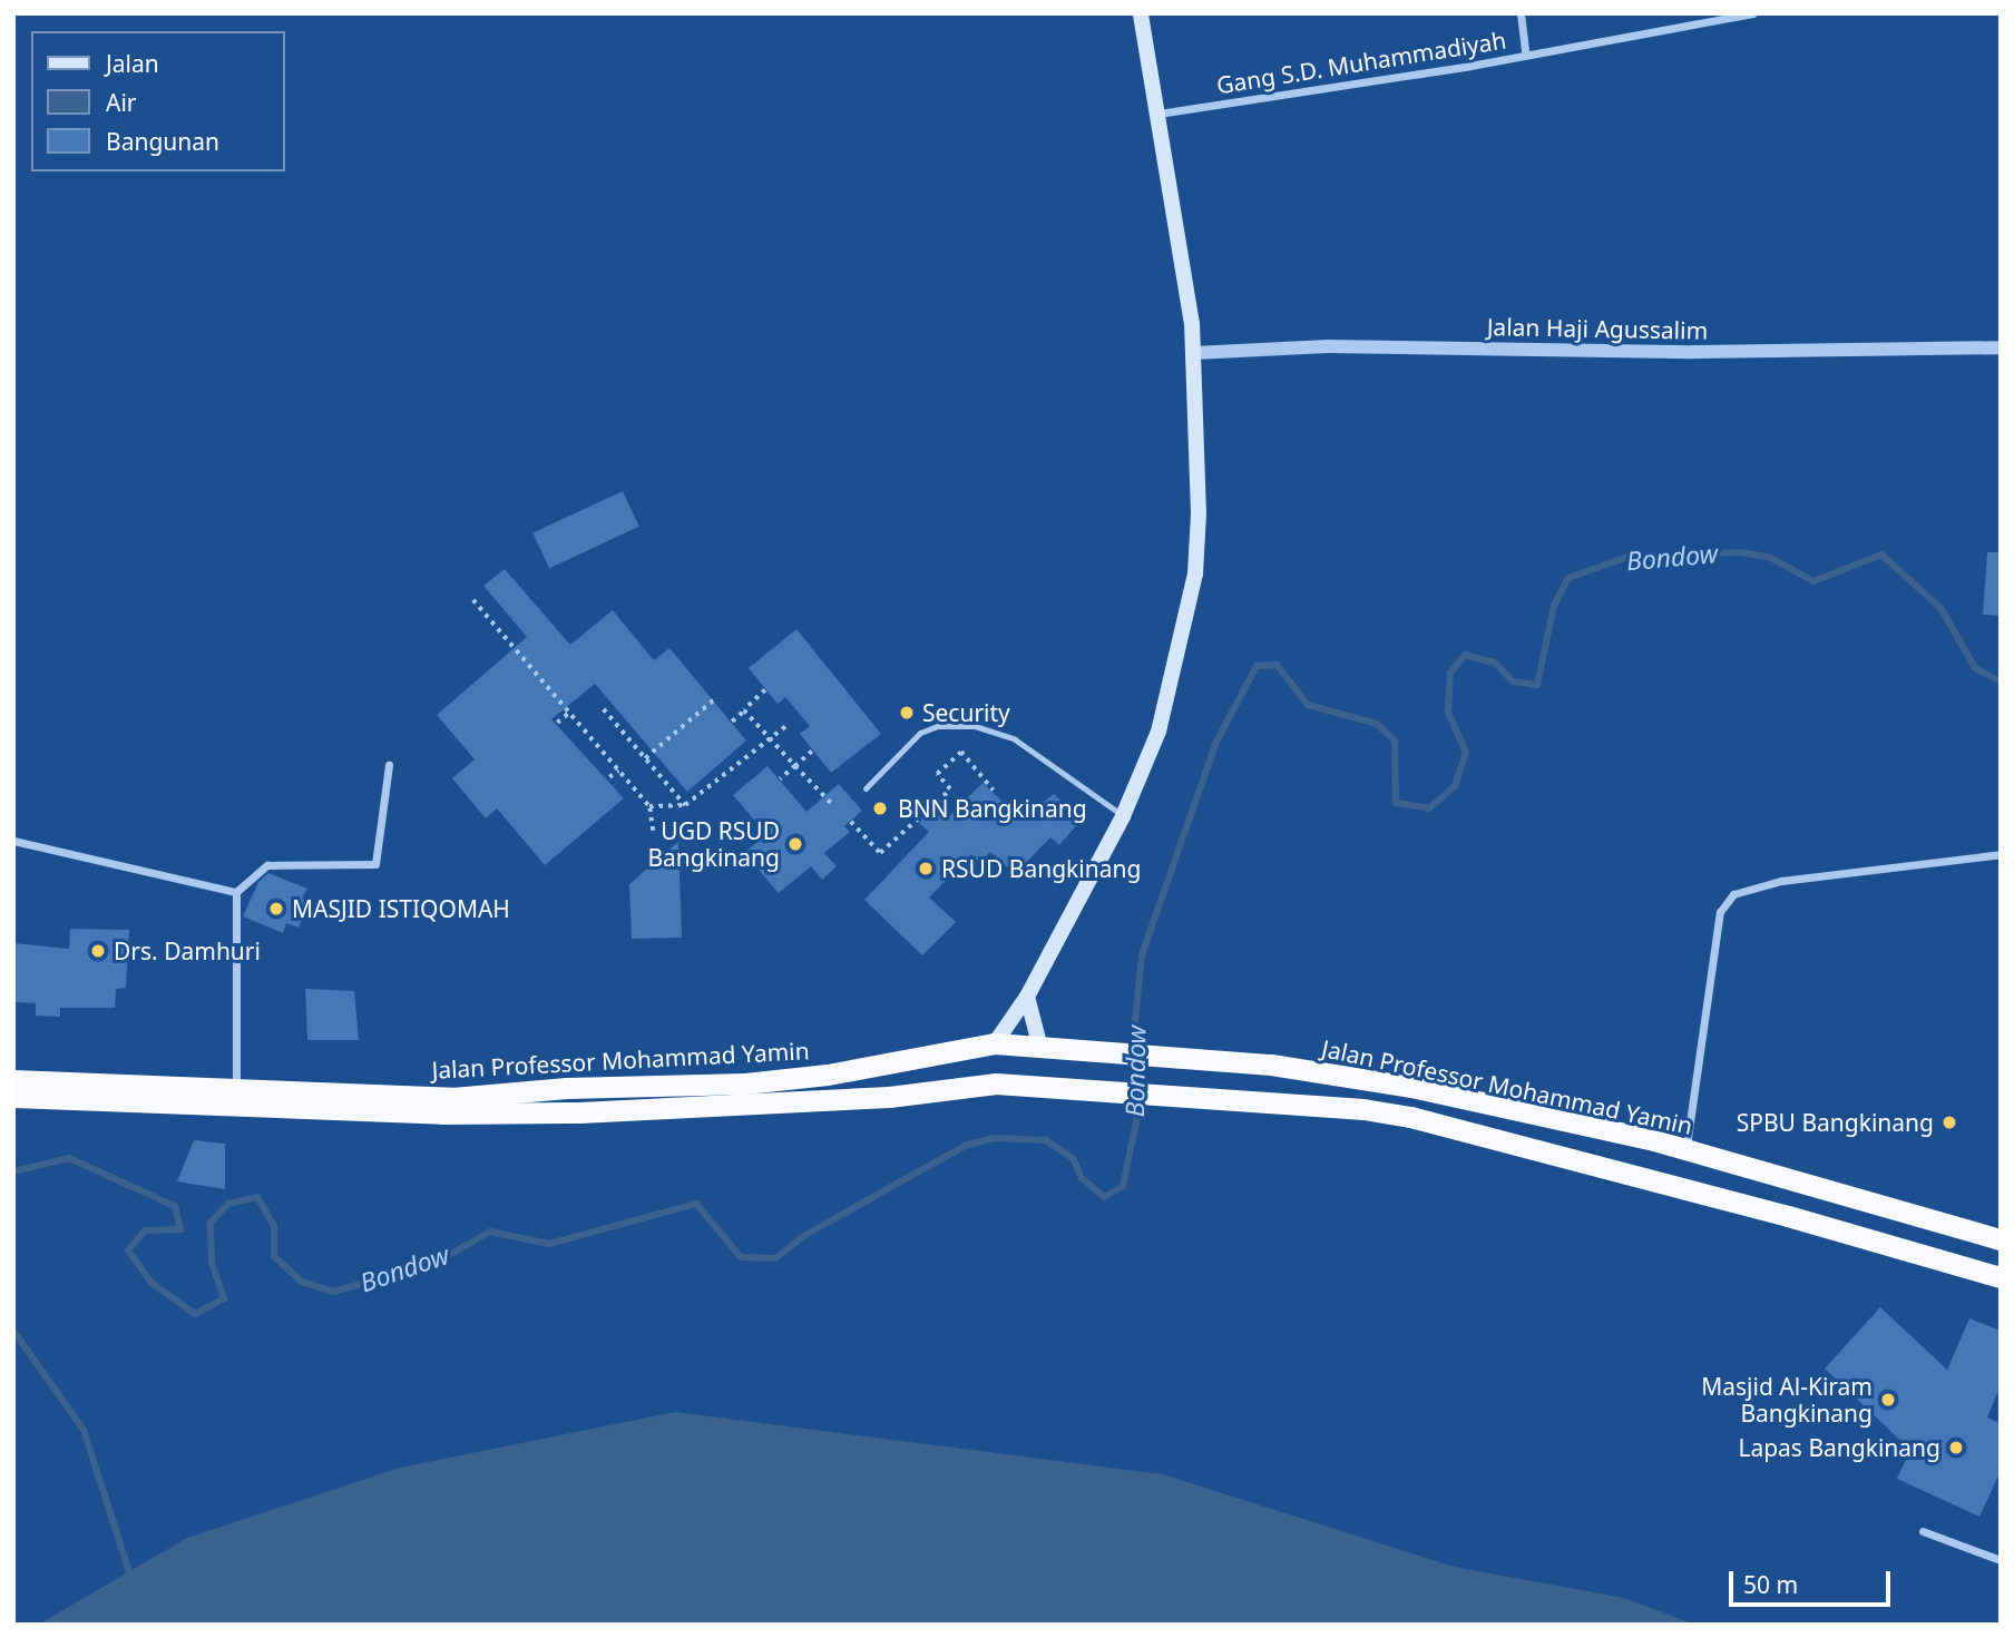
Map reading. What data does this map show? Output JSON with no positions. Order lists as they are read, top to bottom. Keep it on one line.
{"streets":{"highway":["Jalan Professor Mohammad Yamin"],"street":["Gang S.D. Muhammadiyah","Jalan Haji Agussalim"]},"water":["Bondow"],"places":["Security","BNN Bangkinang","UGD RSUD Bangkinang","RSUD Bangkinang","MASJID ISTIQOMAH","Drs. Damhuri","SPBU Bangkinang","Masjid Al-Kiram Bangkinang","Lapas Bangkinang"],"legend":["Jalan","Air","Bangunan"],"scale_bar":"50 m"}
